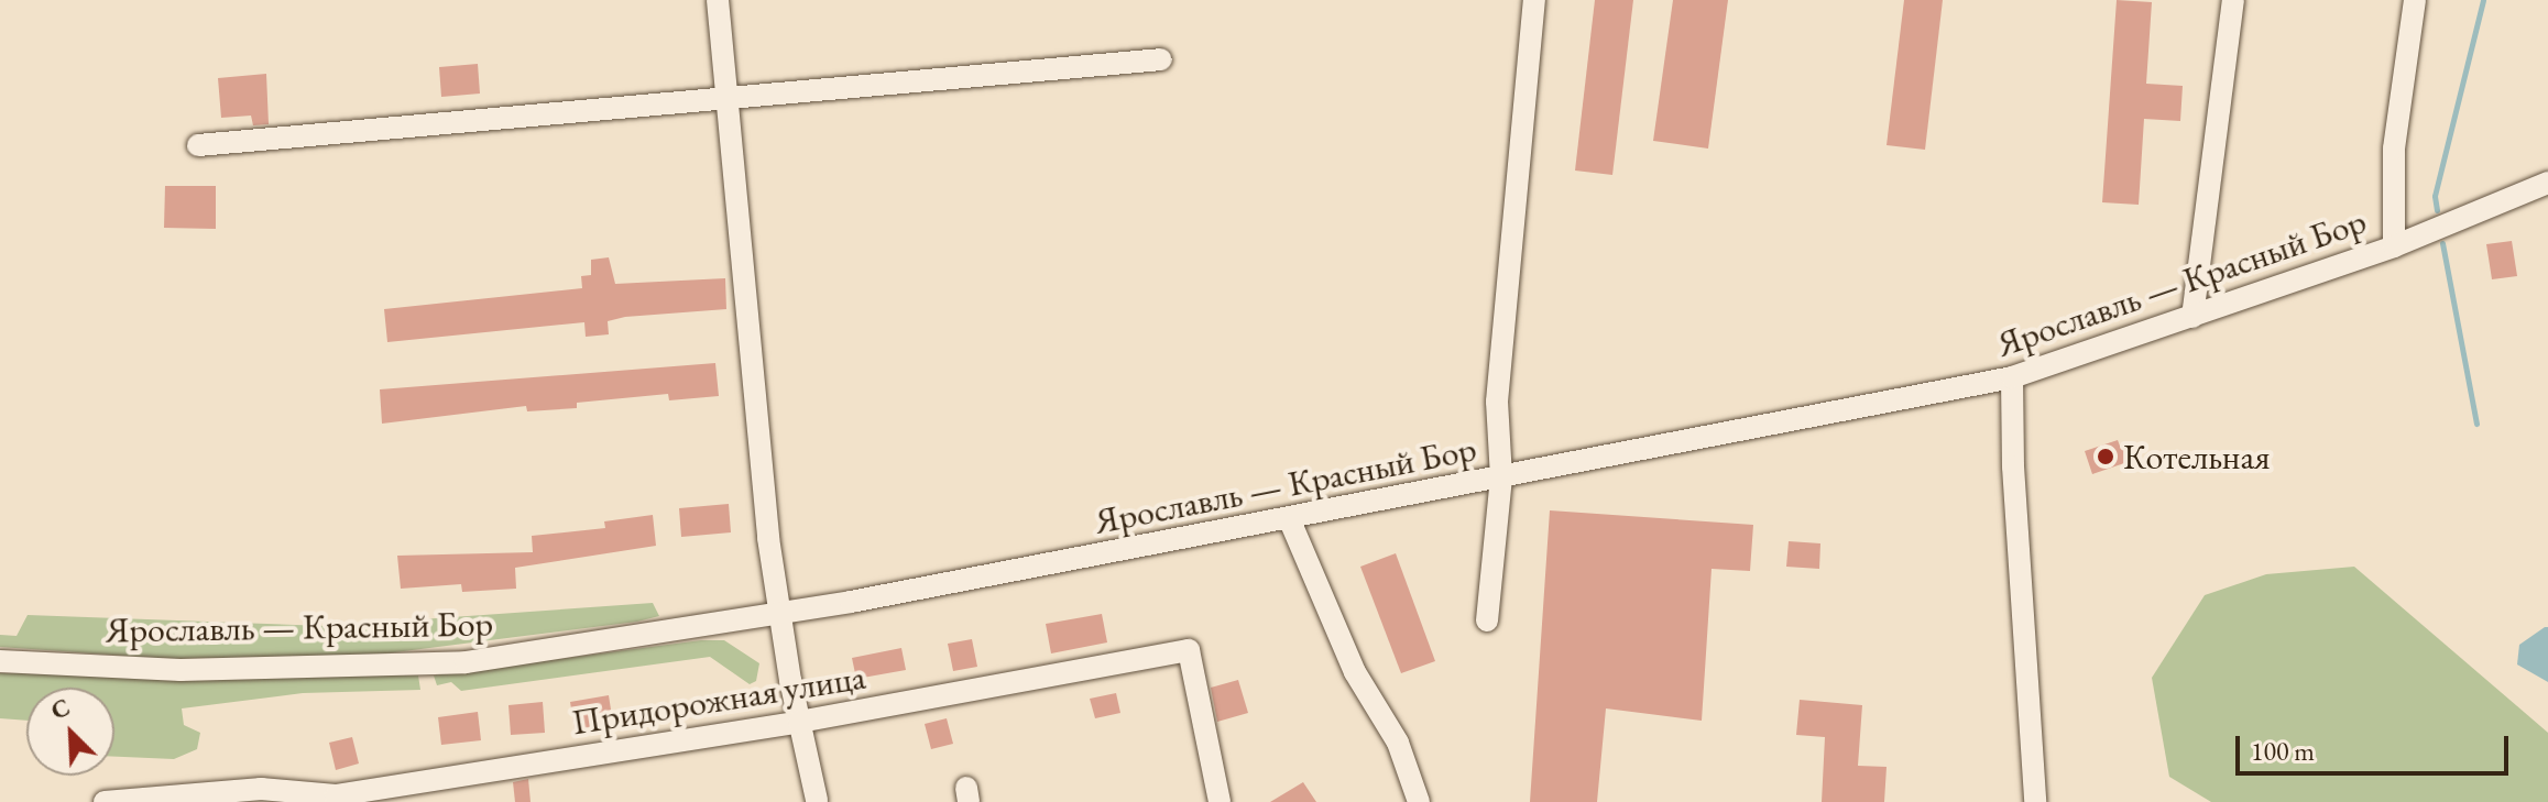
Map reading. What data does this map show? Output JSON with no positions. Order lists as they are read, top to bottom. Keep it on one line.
{"streets":{"street":["Ярославль — Красный Бор","Придорожная улица"]},"places":["Котельная"],"scale_bar":"100 m","north":"top left"}
